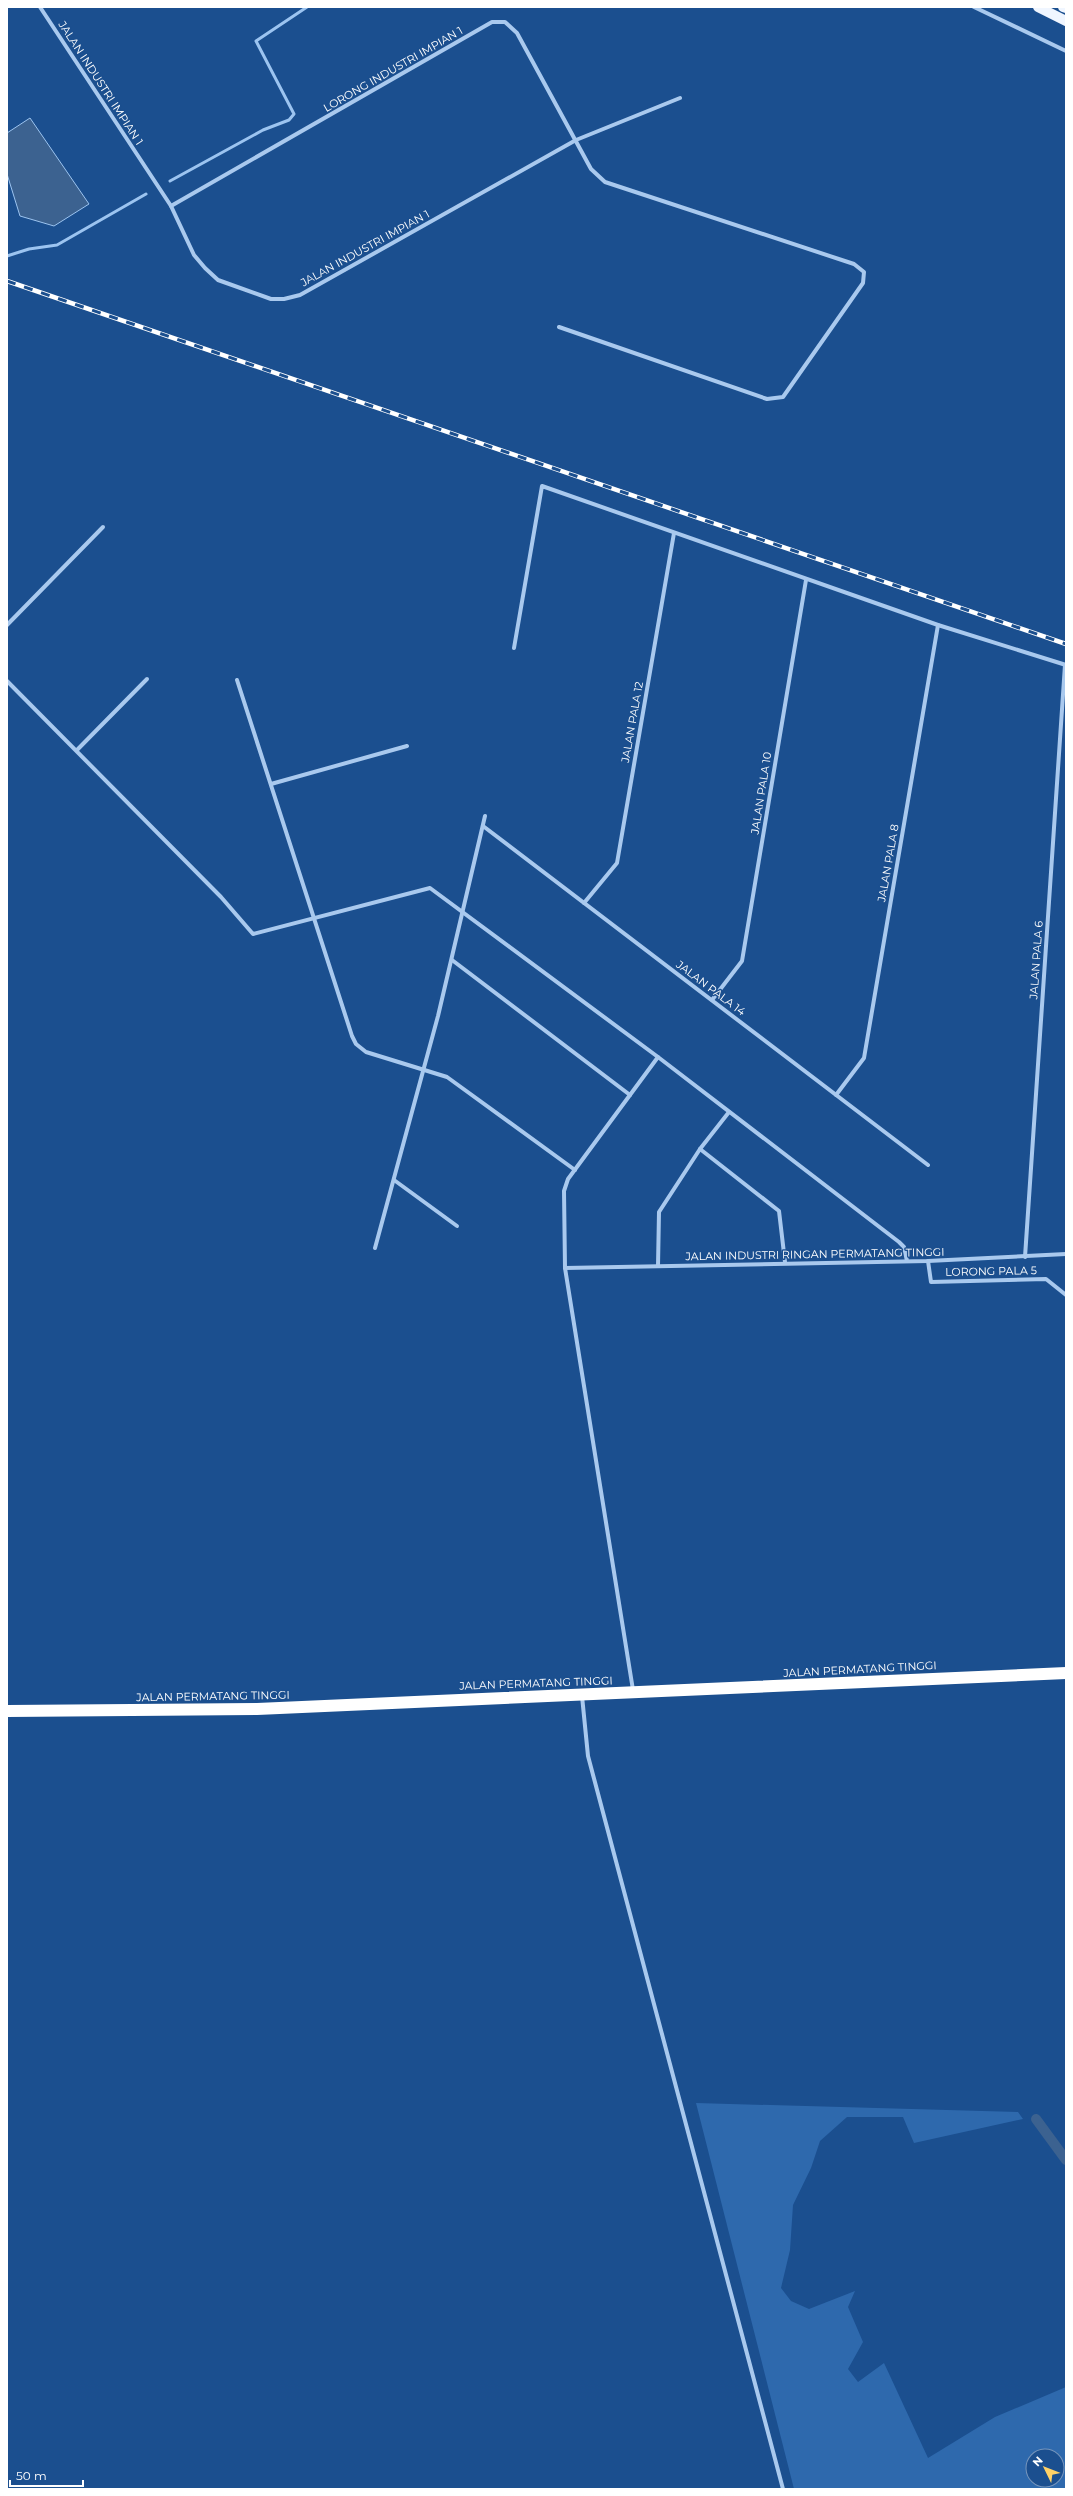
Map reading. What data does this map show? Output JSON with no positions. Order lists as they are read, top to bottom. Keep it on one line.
{"streets":{"highway":["JALAN PERMATANG TINGGI"],"street":["LORONG INDUSTRI IMPIAN 1","JALAN INDUSTRI IMPIAN 1","JALAN PALA 12","JALAN PALA 10","JALAN PALA 8","JALAN PALA 6","JALAN PALA 14","JALAN INDUSTRI RINGAN PERMATANG TINGGI","LORONG PALA 5"]},"crossings":[["LORONG INDUSTRI IMPIAN 1","JALAN INDUSTRI IMPIAN 1"],["JALAN PALA 12","JALAN PALA 14"],["JALAN PALA 10","JALAN PALA 14"],["JALAN PALA 8","JALAN PALA 14"],["JALAN PALA 6","JALAN INDUSTRI RINGAN PERMATANG TINGGI"],["JALAN INDUSTRI RINGAN PERMATANG TINGGI","LORONG PALA 5"]],"scale_bar":"50 m","north":"top left"}
